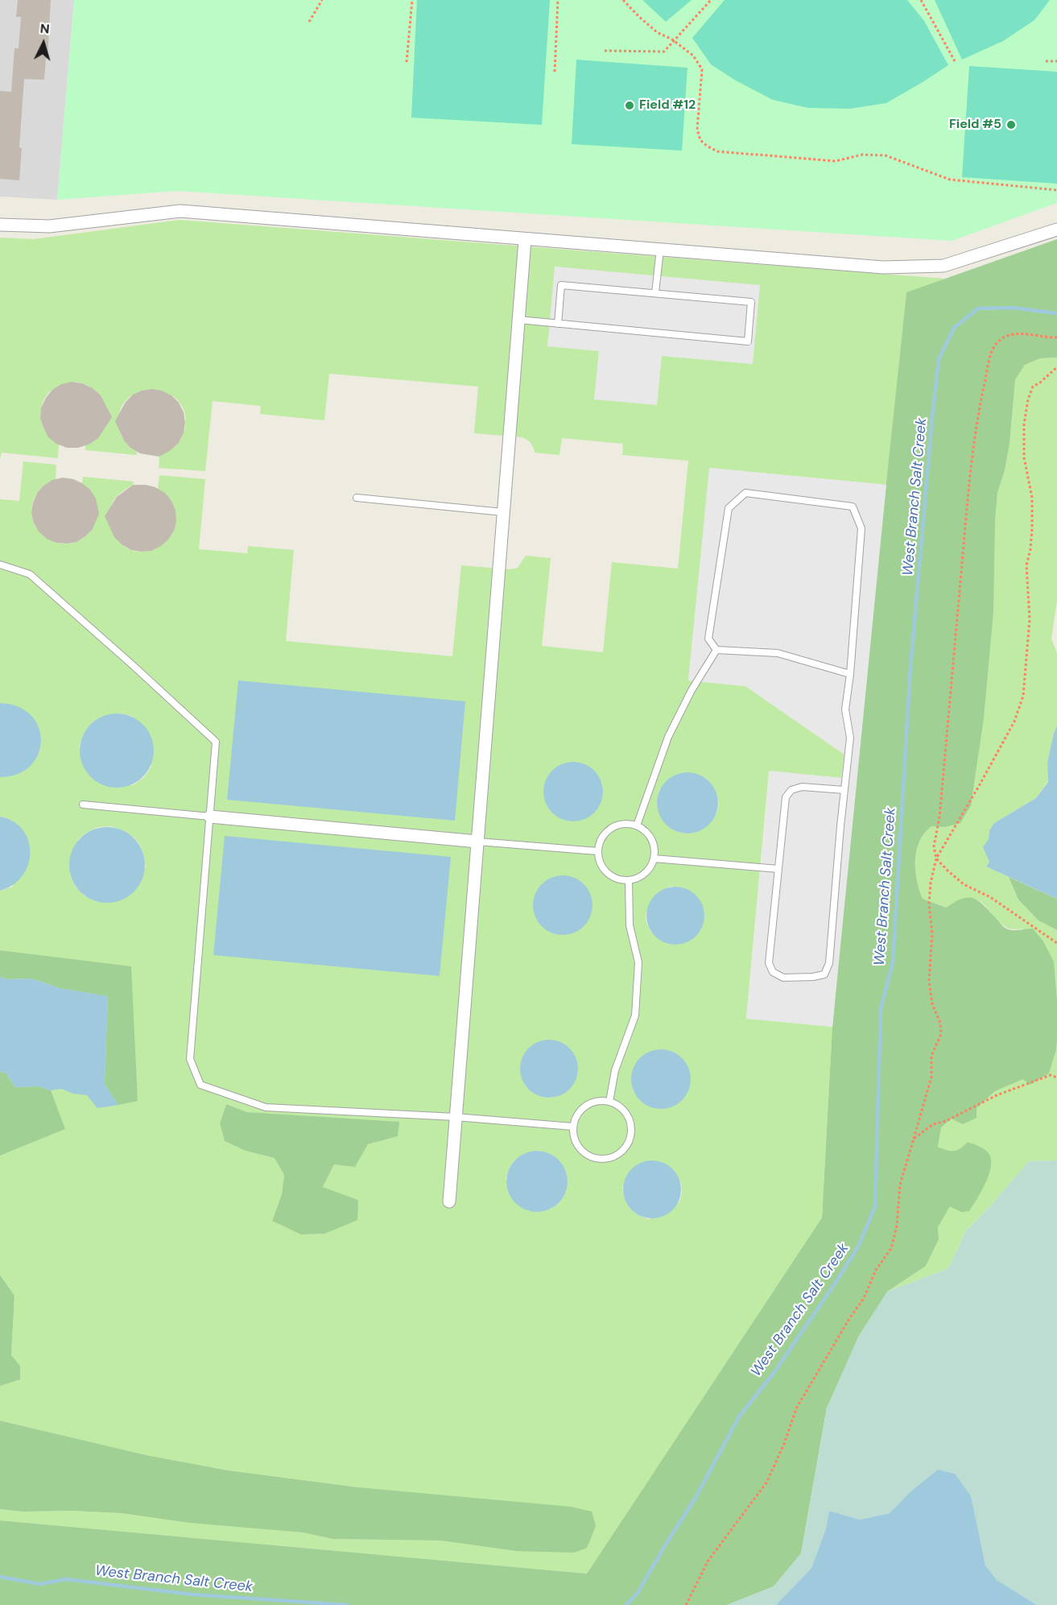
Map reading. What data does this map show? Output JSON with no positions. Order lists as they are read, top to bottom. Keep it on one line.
{"water":["West Branch Salt Creek"],"places":["Field #12","Field #5"],"north":"top"}
